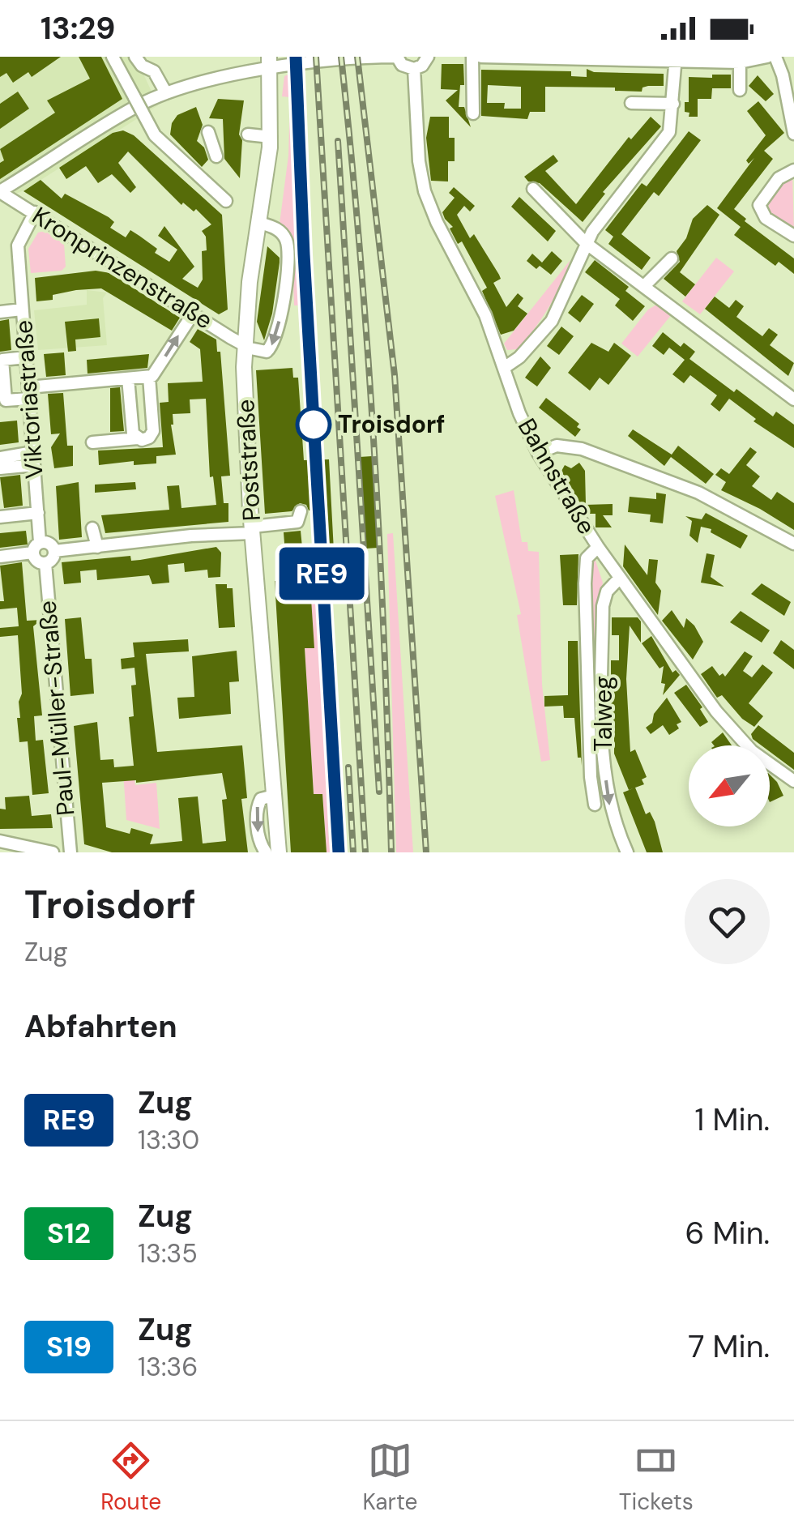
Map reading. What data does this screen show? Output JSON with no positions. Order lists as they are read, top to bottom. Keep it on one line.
{"streets":{"main road":["Poststraße"],"street":["Kronprinzenstraße","Viktoriastraße","Bahnstraße","Paul-Müller-Straße","Talweg"]},"crossings":[["Kronprinzenstraße","Viktoriastraße"],["Kronprinzenstraße","Poststraße"],["Viktoriastraße","Paul-Müller-Straße"],["Bahnstraße","Talweg"]],"places":["Troisdorf"],"north":"bottom left","page":{"status":"13:29","on_map":"RE9","heading":[["Troisdorf","Zug"],"Abfahrten"],"list":[{"mark":"RE9","name":"Zug","note":"13:30","value":"1 Min."},{"mark":"S12","name":"Zug","note":"13:35","value":"6 Min."},{"mark":"S19","name":"Zug","note":"13:36","value":"7 Min."}],"tabs":["Route","Karte","Tickets"]}}
